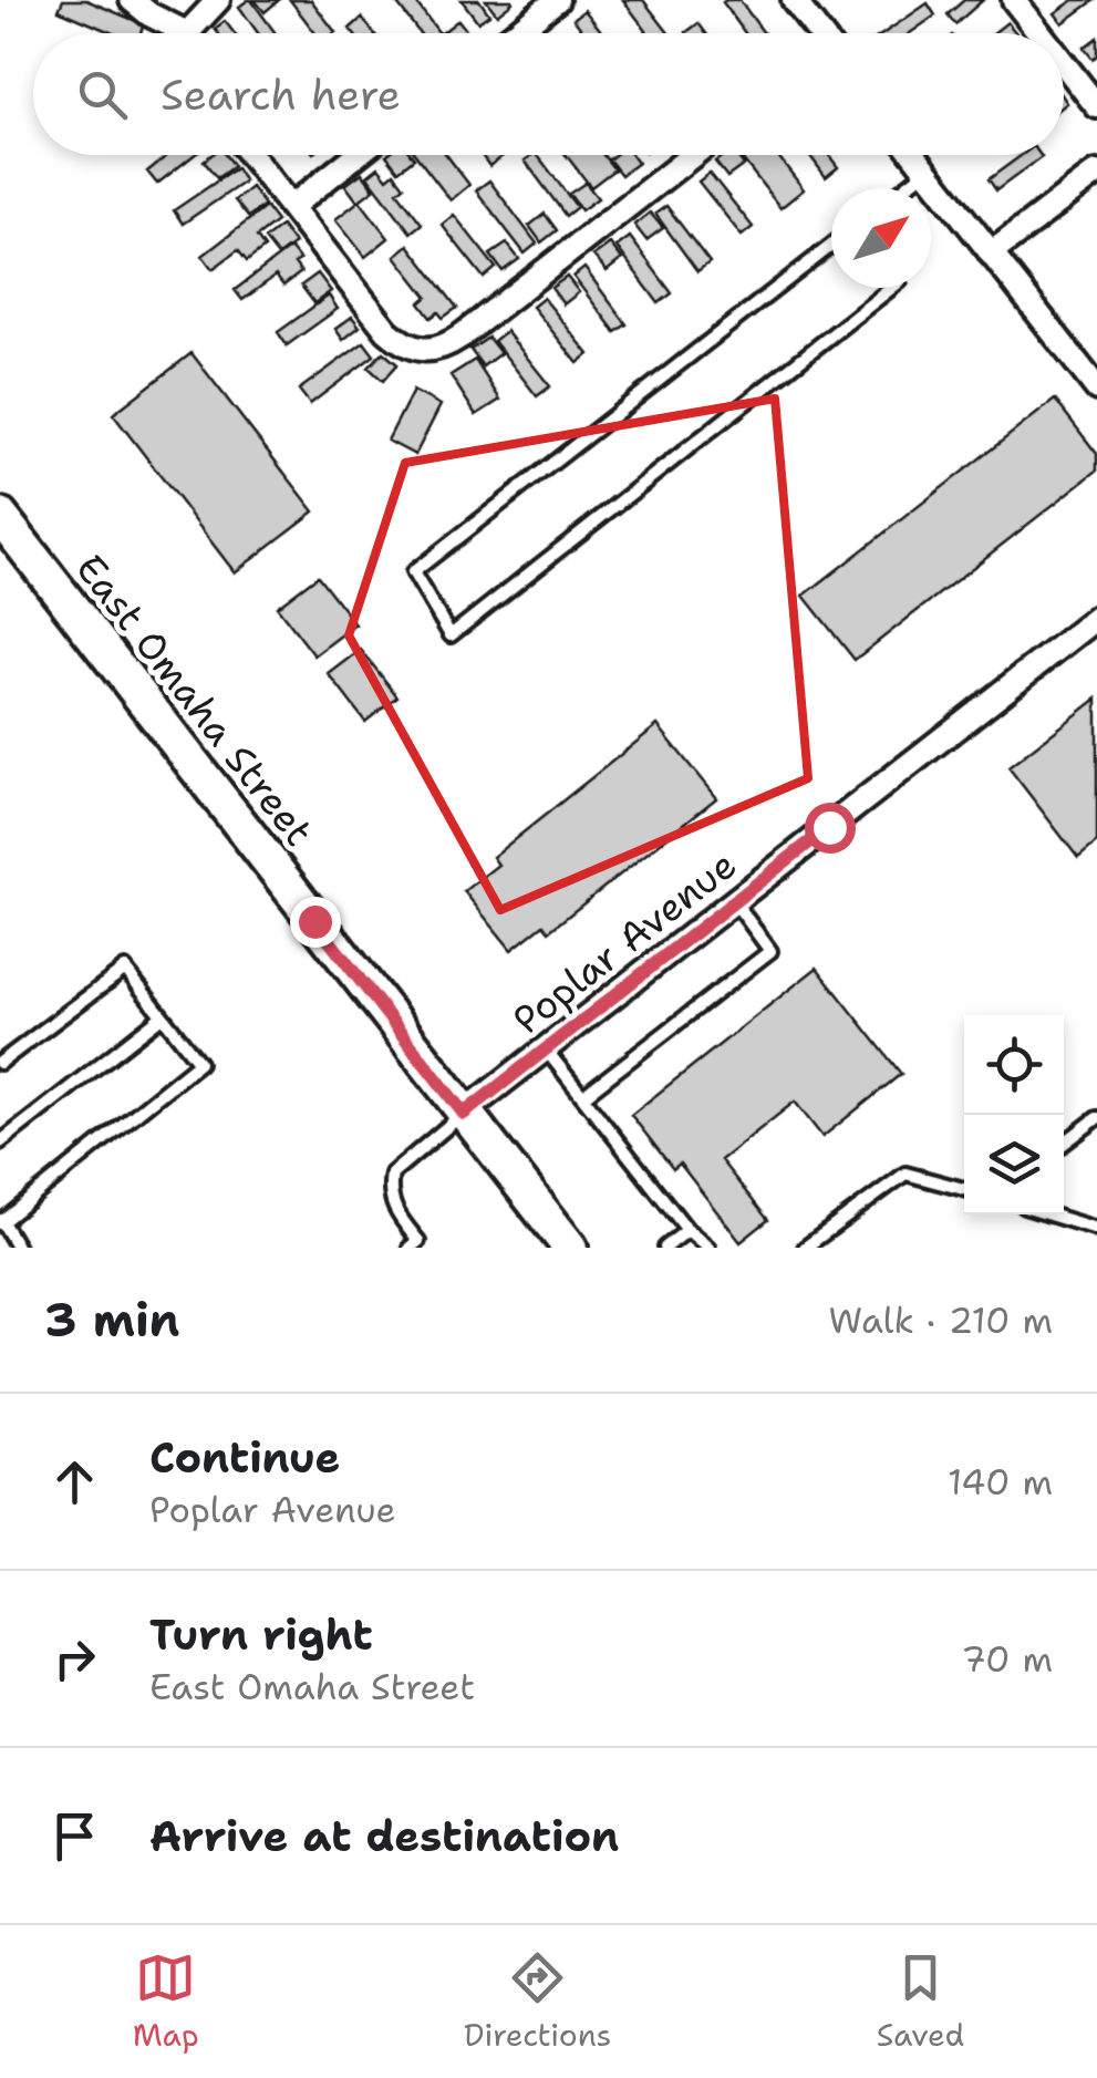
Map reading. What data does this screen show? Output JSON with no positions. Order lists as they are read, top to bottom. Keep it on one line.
{"streets":{"main road":["East Omaha Street"],"street":["Poplar Avenue"]},"crossings":[["East Omaha Street","Poplar Avenue"]],"north":"top right","page":{"search":"Search here","heading":["3 min","Walk · 210 m"],"list":[["Continue","Poplar Avenue","140 m"],["Turn right","East Omaha Street","70 m"],"Arrive at destination"],"nav":["Map","Directions","Saved"]}}
